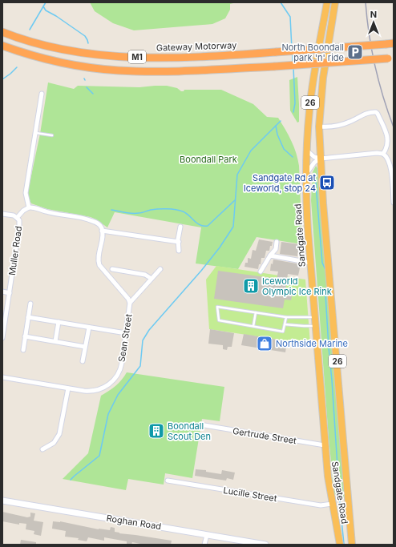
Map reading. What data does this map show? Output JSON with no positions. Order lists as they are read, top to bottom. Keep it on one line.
{"streets":{"highway":["Gateway Motorway","M1","26","Sandgate Road"],"main road":["Roghan Road"],"street":["Muller Road","Sean Street","Gertrude Street","Lucille Street"]},"crossings":[["Sandgate Road","Gertrude Street"],["Sandgate Road","Lucille Street"]],"parks":["Boondall Park"],"places":{"parking":["North Boondall park 'n' ride"],"bus stop":["Sandgate Rd at Iceworld, stop 24"],"building":["Iceworld Olympic Ice Rink","Boondall Scout Den"],"shop":["Northside Marine"]},"north":"top"}
